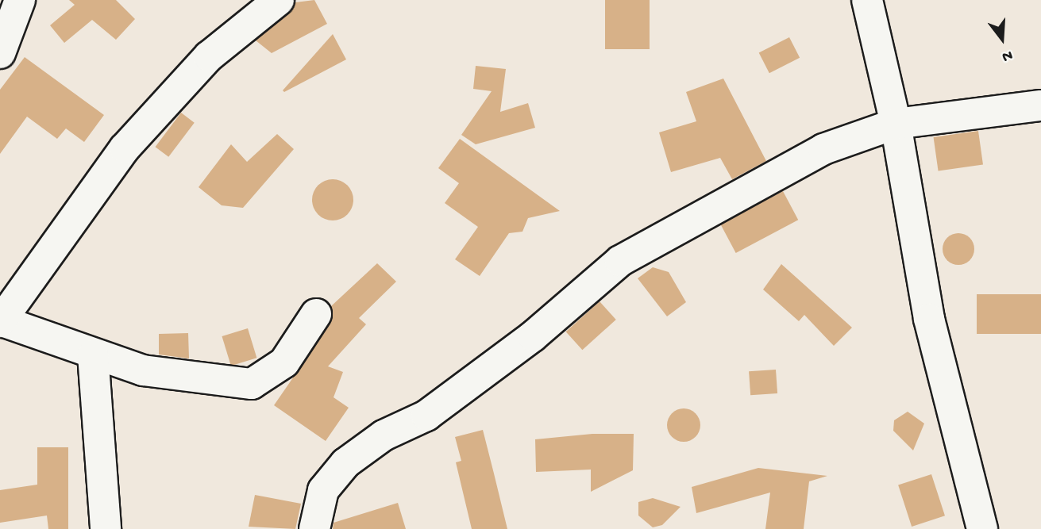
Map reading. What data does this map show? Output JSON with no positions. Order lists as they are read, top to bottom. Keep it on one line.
{"north":"bottom"}
